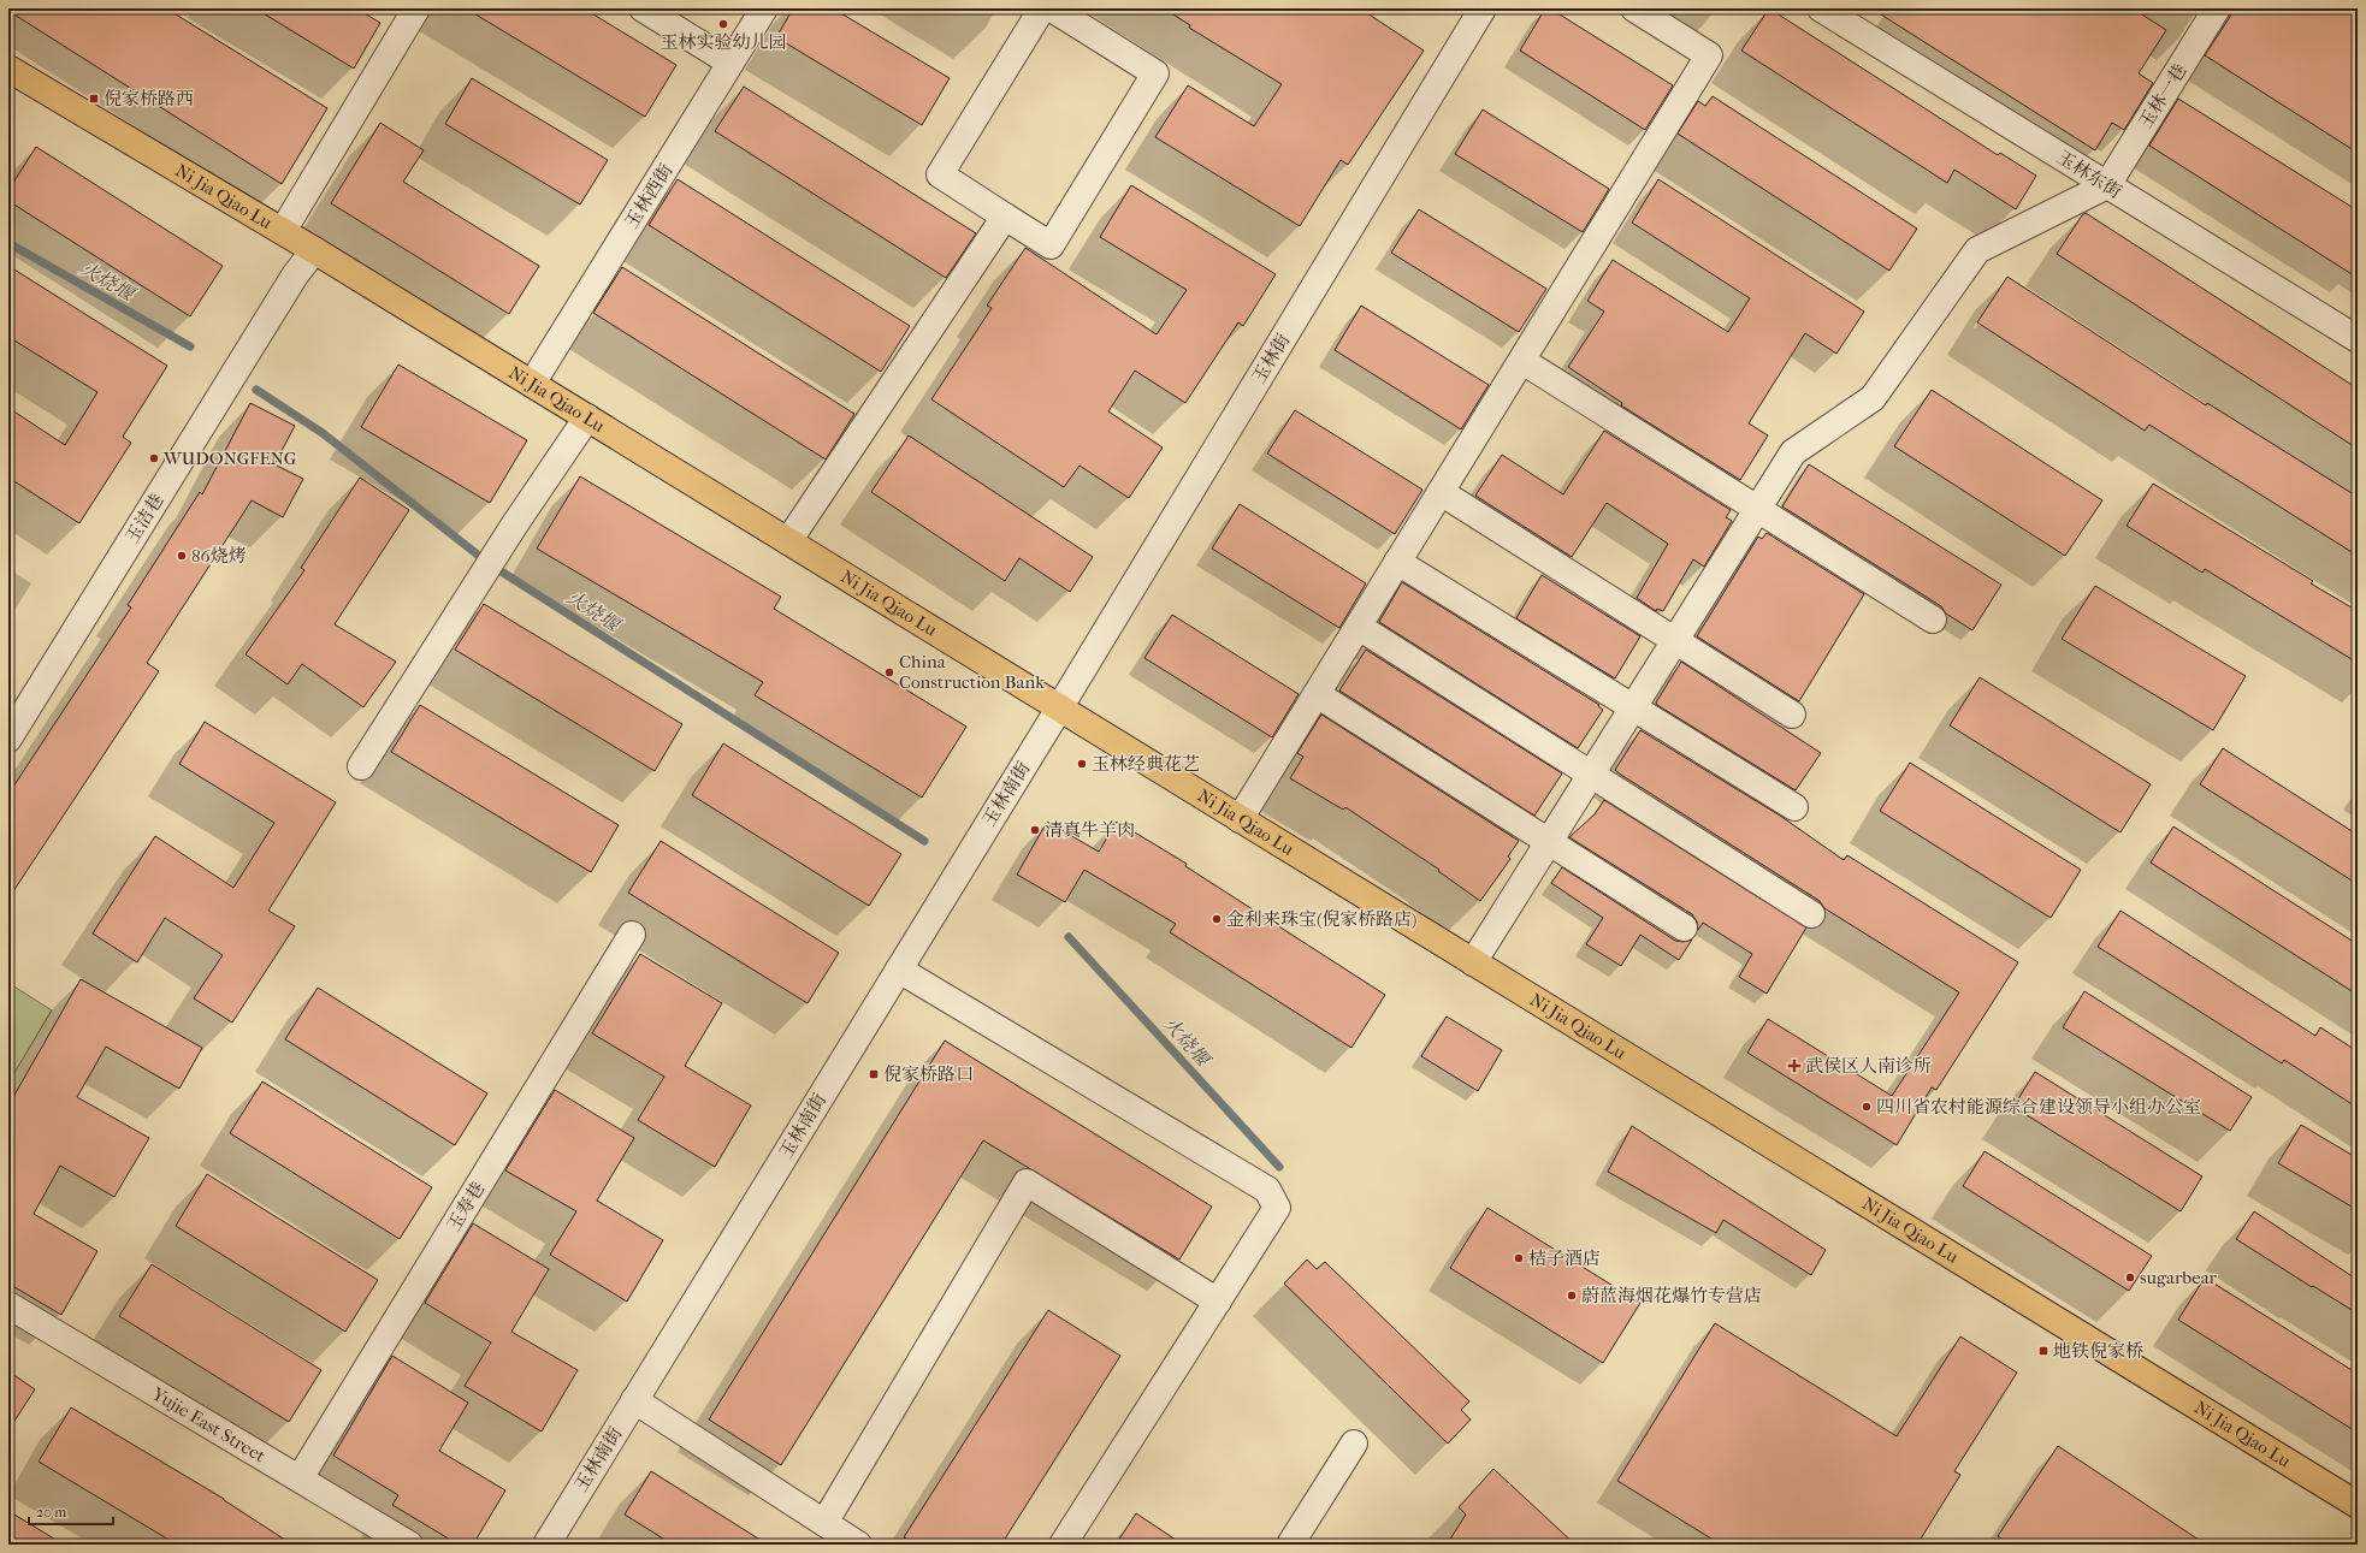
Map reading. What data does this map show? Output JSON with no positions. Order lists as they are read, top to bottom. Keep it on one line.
{"streets":{"main road":["Ni Jia Qiao Lu"],"street":["玉林一巷","玉林东街","玉林西街","玉林街","玉洁巷","玉林南街","玉寿巷","Yujie East Street"]},"crossings":[["玉林一巷","玉林东街"],["Ni Jia Qiao Lu","玉林西街"],["Ni Jia Qiao Lu","玉林街"],["Ni Jia Qiao Lu","玉洁巷"],["Ni Jia Qiao Lu","玉林南街"],["玉林街","玉林南街"],["玉寿巷","Yujie East Street"]],"water":["火烧堰"],"places":{"other":["玉林实验幼儿园","WUDONGFENG","86烧烤","China Construction Bank","玉林经典花艺","清真牛羊肉","金利来珠宝(倪家桥路店)","四川省农村能源综合建设领导小组办公室","桔子酒店","sugarbear","蔚蓝海烟花爆竹专营店"],"transit":["倪家桥路西","倪家桥路口","地铁倪家桥"],"health":["武侯区人南诊所"]},"scale_bar":"20 m"}
